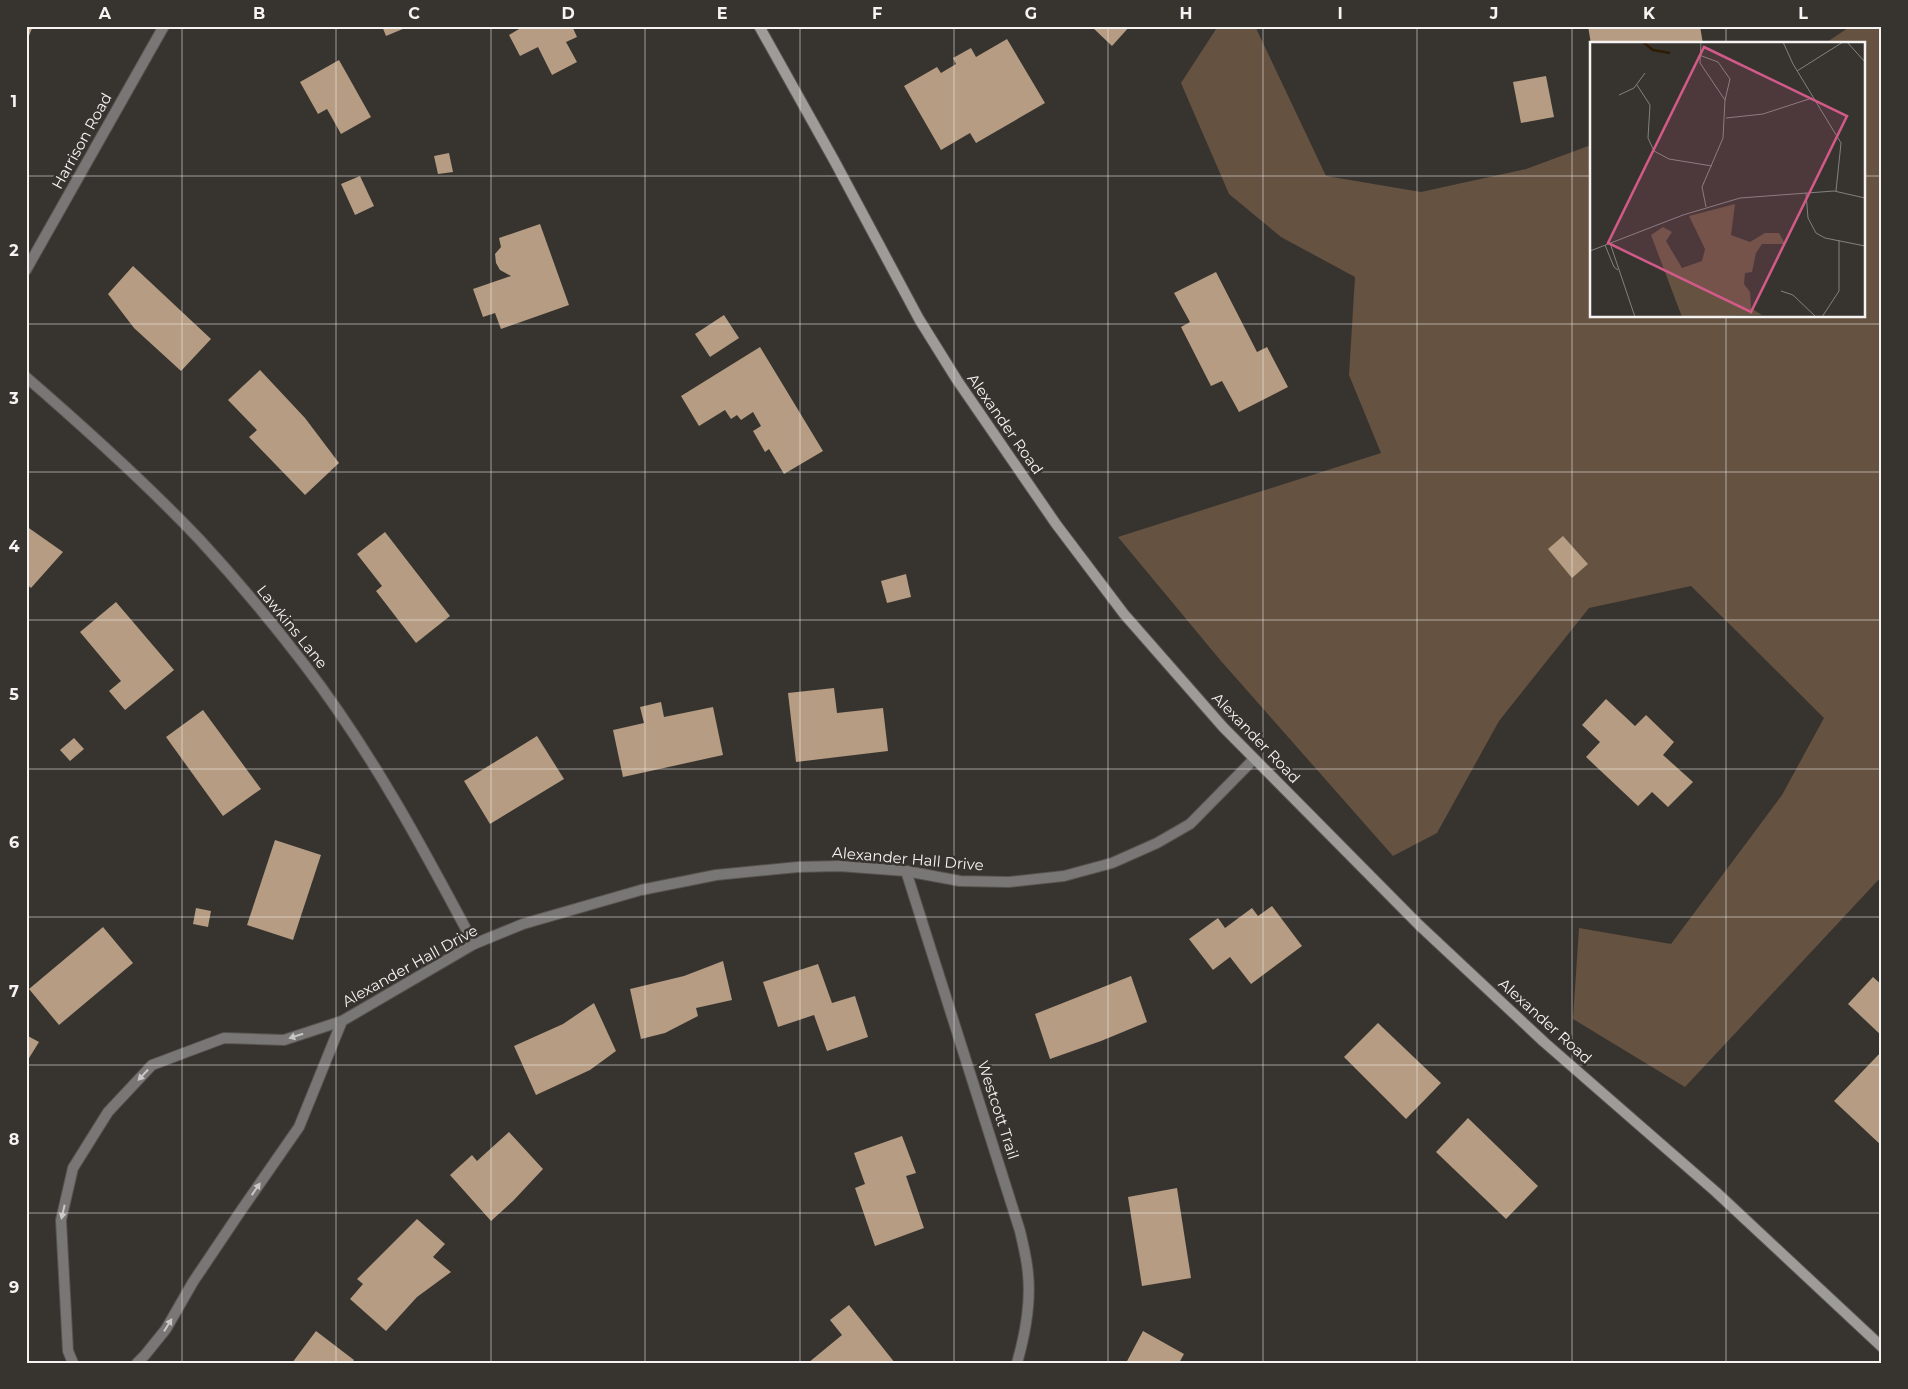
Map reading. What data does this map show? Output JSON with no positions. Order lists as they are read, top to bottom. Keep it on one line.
{"streets":{"street":["Harrison Road","Alexander Road","Lawkins Lane","Alexander Hall Drive","Westcott Trail"]},"crossings":[["Alexander Road","Alexander Hall Drive"],["Lawkins Lane","Alexander Hall Drive"],["Alexander Hall Drive","Westcott Trail"]],"grid":{"columns":["A","B","C","D","E","F","G","H","I","J","K","L"],"rows":["1","2","3","4","5","6","7","8","9"]}}
